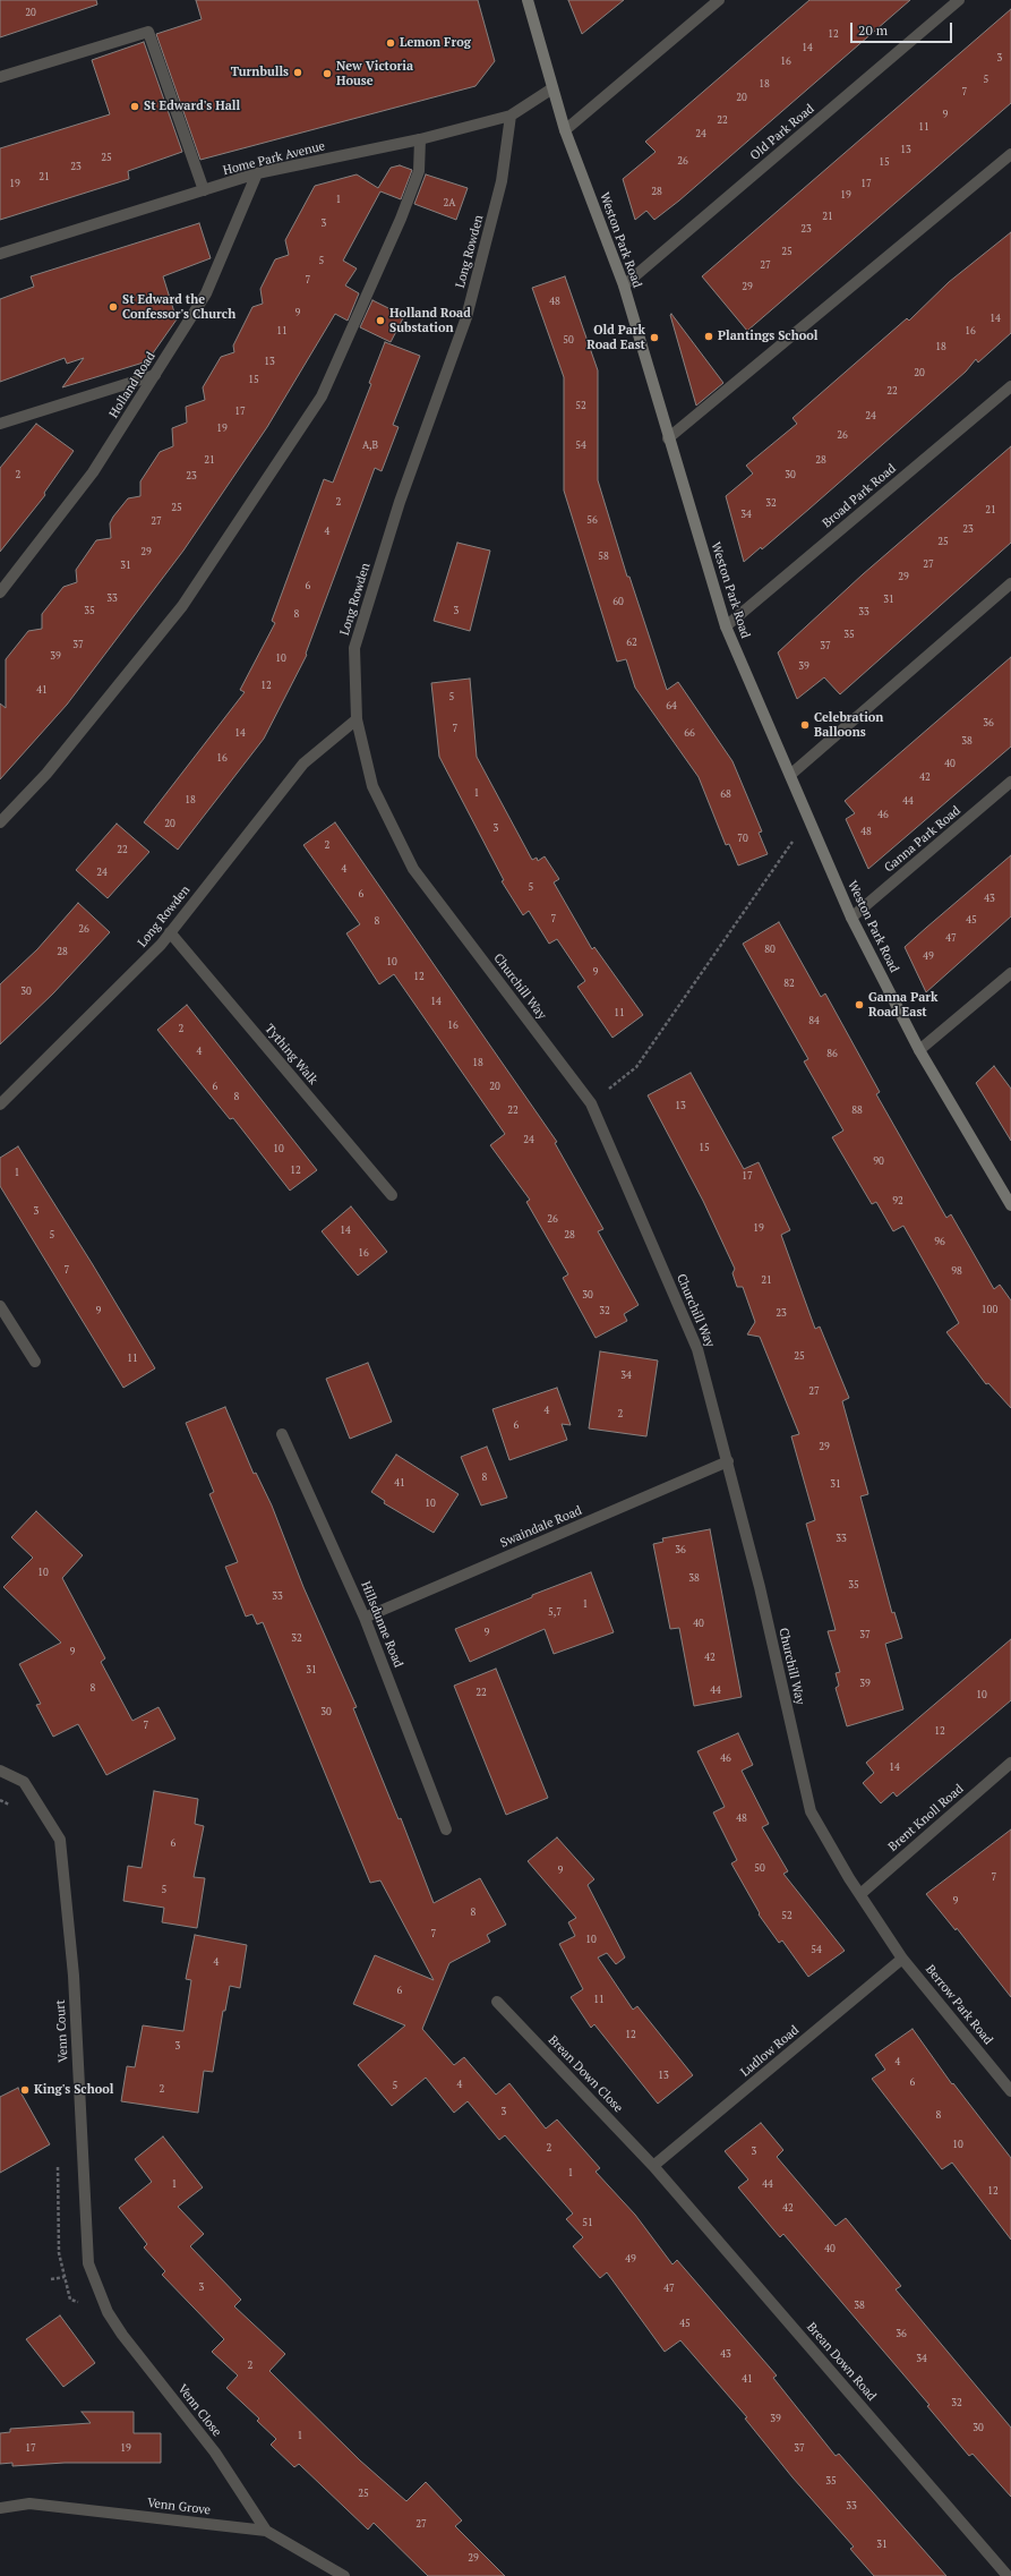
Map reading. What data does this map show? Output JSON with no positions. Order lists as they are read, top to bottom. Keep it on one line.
{"streets":{"street":["Old Park Road","Home Park Avenue","Weston Park Road","Long Rowden","Holland Road","Broad Park Road","Ganna Park Road","Churchill Way","Tything Walk","Swaindale Road","Hillsdunne Road","Brent Knoll Road","Berrow Park Road","Venn Court","Ludlow Road","Brean Down Close","Brean Down Road","Venn Close","Venn Grove"]},"crossings":[["Old Park Road","Weston Park Road"],["Home Park Avenue","Weston Park Road"],["Home Park Avenue","Long Rowden"],["Home Park Avenue","Holland Road"],["Weston Park Road","Broad Park Road"],["Weston Park Road","Ganna Park Road"],["Long Rowden","Churchill Way"],["Long Rowden","Tything Walk"],["Churchill Way","Swaindale Road"],["Churchill Way","Brent Knoll Road"],["Churchill Way","Berrow Park Road"],["Churchill Way","Ludlow Road"],["Swaindale Road","Hillsdunne Road"],["Berrow Park Road","Ludlow Road"],["Venn Court","Venn Close"],["Ludlow Road","Brean Down Close"],["Ludlow Road","Brean Down Road"],["Brean Down Close","Brean Down Road"],["Venn Close","Venn Grove"]],"places":["Lemon Frog","Turnbulls","New Victoria House","St Edward's Hall","St Edward the Confessor's Church","Holland Road Substation","Plantings School","Old Park Road East","Celebration Balloons","Ganna Park Road East","King's School"],"house_numbers":["20","12","14","3","16","5","18","7","20","9","22","11","24","13","25","26","15","23","21","19","17","28","19","1","2A","21","3","23","25","5","27","7","29","48","9","14","11","16","50","18","13","20","15","22","52","17","24","19","26","A,B","54","21","28","2","30","23","2","32","25","21","34","56","27","23","4","25","29","58","27","31","29","6","33","31","60","35","3","33","8","35","62","37","37","39","10","39","12","41","5","64","36","7","14","66","38","16","40","42","1","68","18","44","46","20","3","48","70","2","22","4","24","5","6","43","7","45","8","26","47","80","28","49","10","9","12","82","30","14","11","84","16","2","4","86","18","6","20","8","13","22","88","24","15","10","90","12","1","17","92","3","26","19","14","5","28","96","16","7","98","21","30","100","9","32","23","25","11","34","27","4","2","6","29","8","41","31","10","33","36","10","38","35","33","1","5,7","40","9","37","32","9","42","31","39","8","44","22","10","30","7","12","46","14","48","6","50","9","7","5","9","8","52","7","10","54","4","6","11","12","3","4","13","6","4","5","2","3","8","10","2","3","1","1","44","12","42","51","40","49","3","47","38","45","36","43","34","2","41","32","39","30","1","17","19","37","35","25","33","27","31","29"],"scale_bar":"20 m"}
